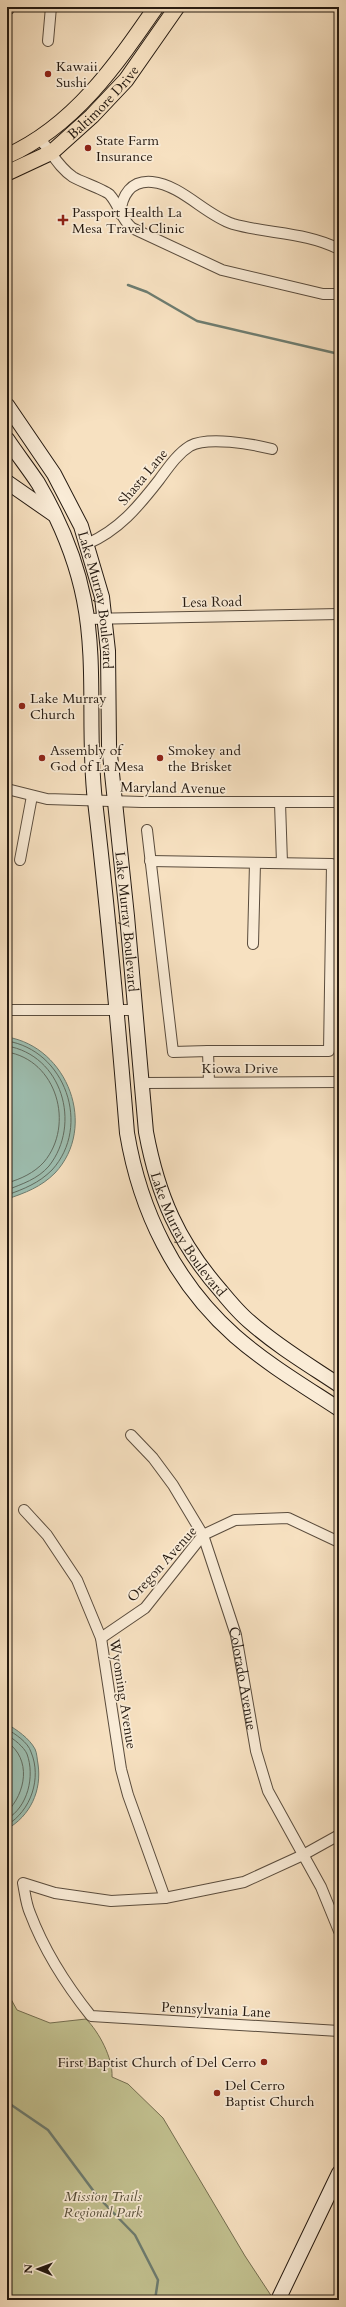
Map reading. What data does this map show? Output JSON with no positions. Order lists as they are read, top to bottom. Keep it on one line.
{"streets":{"main road":["Baltimore Drive","Lake Murray Boulevard"],"street":["Shasta Lane","Lesa Road","Maryland Avenue","Kiowa Drive","Oregon Avenue","Colorado Avenue","Wyoming Avenue","Pennsylvania Lane"]},"crossings":[["Shasta Lane","Lake Murray Boulevard"],["Lake Murray Boulevard","Lesa Road"],["Lake Murray Boulevard","Maryland Avenue"],["Lake Murray Boulevard","Kiowa Drive"],["Oregon Avenue","Colorado Avenue"],["Oregon Avenue","Wyoming Avenue"],["Wyoming Avenue","Pennsylvania Lane"]],"parks":["Mission Trails Regional Park"],"places":{"other":["Kawaii Sushi","State Farm Insurance","Lake Murray Church","Assembly of God of La Mesa","Smokey and the Brisket","First Baptist Church of Del Cerro","Del Cerro Baptist Church"],"health":["Passport Health La Mesa Travel Clinic"]},"north":"left"}
